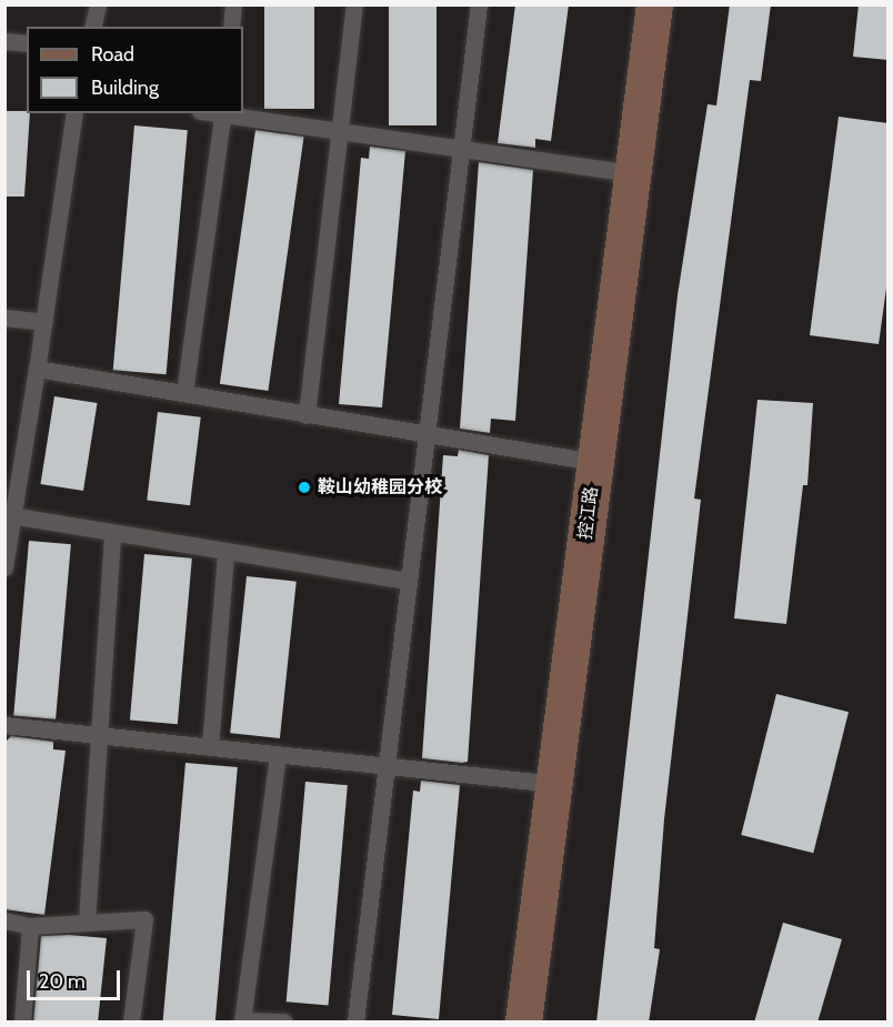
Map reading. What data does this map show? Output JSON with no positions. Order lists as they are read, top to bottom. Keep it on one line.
{"streets":{"main road":["控江路"]},"places":["鞍山幼稚园分校"],"legend":["Road","Building"],"scale_bar":"20 m"}
